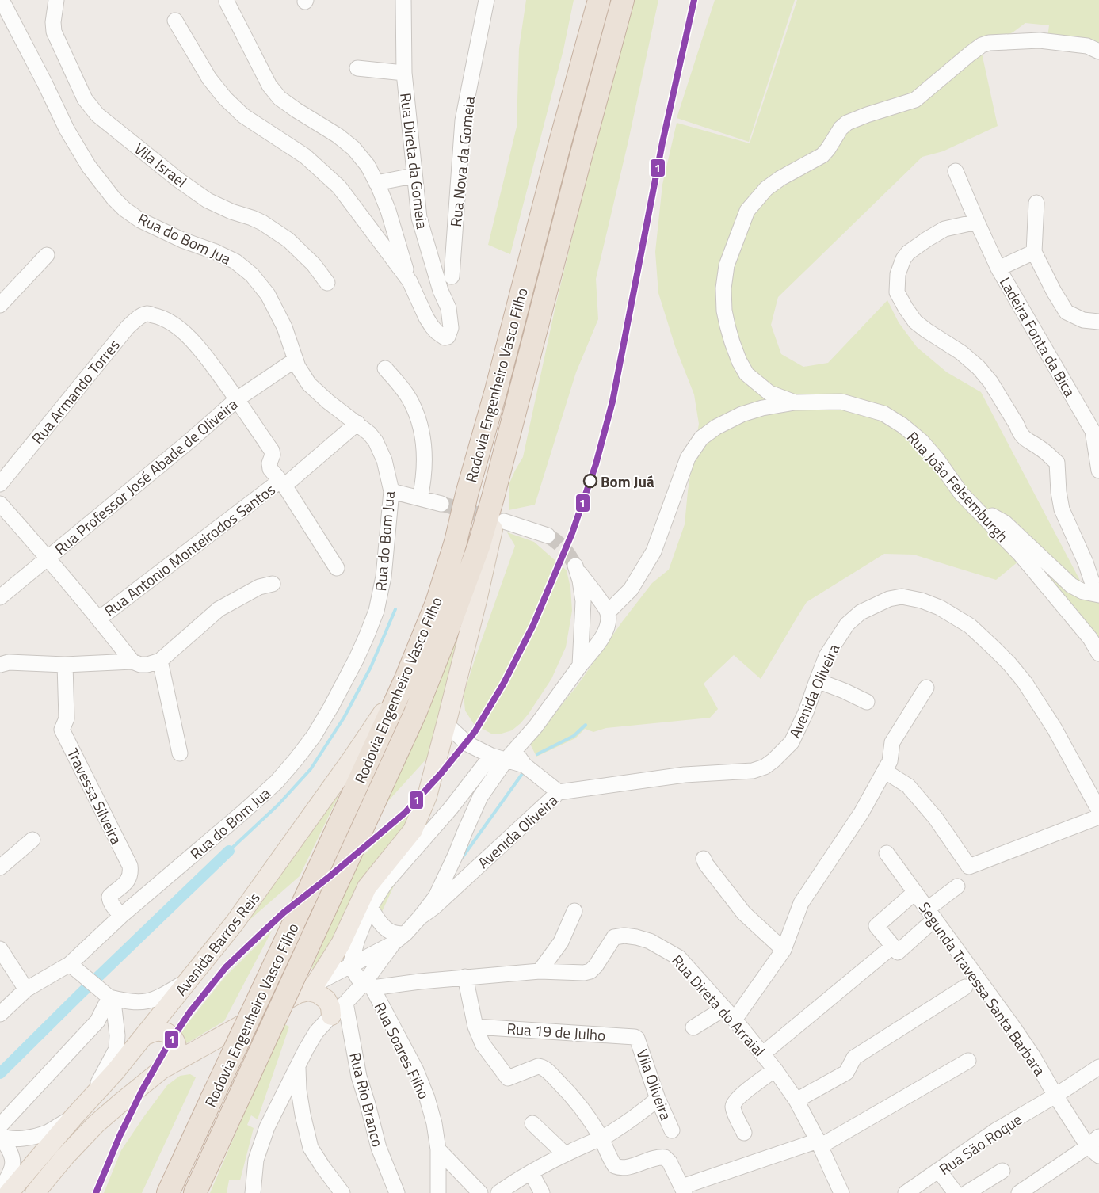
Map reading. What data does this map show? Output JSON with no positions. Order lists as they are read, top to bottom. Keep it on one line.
{"streets":{"highway":["Rodovia Engenheiro Vasco Filho"],"main road":["Avenida Barros Reis"],"street":["Rua Direta da Gomeia","Rua Nova da Gomeia","Vila Israel","Rua do Bom Jua","Ladeira Fonta da Bica","Rua Armando Torres","Rua Professor José Abade de Oliveira","Rua João Felsemburgh","Rua Antonio Monteirodos Santos","Avenida Oliveira","Travessa Silveira","Segunda Travessa Santa Barbara","Rua Direta do Arraial","Rua 19 de Julho","Rua Soares Filho","Vila Oliveira","Rua Rio Branco","Rua São Roque"]},"crossings":[["Rua do Bom Jua","Rua Professor José Abade de Oliveira"],["Rua do Bom Jua","Rua Antonio Monteirodos Santos"],["Rua do Bom Jua","Travessa Silveira"],["Rodovia Engenheiro Vasco Filho","Avenida Barros Reis"],["Rua Armando Torres","Rua Professor José Abade de Oliveira"],["Segunda Travessa Santa Barbara","Rua São Roque"],["Rua Direta do Arraial","Rua Soares Filho"],["Rua 19 de Julho","Vila Oliveira"]],"places":["Bom Juá"],"lines":["transit line 1"]}
